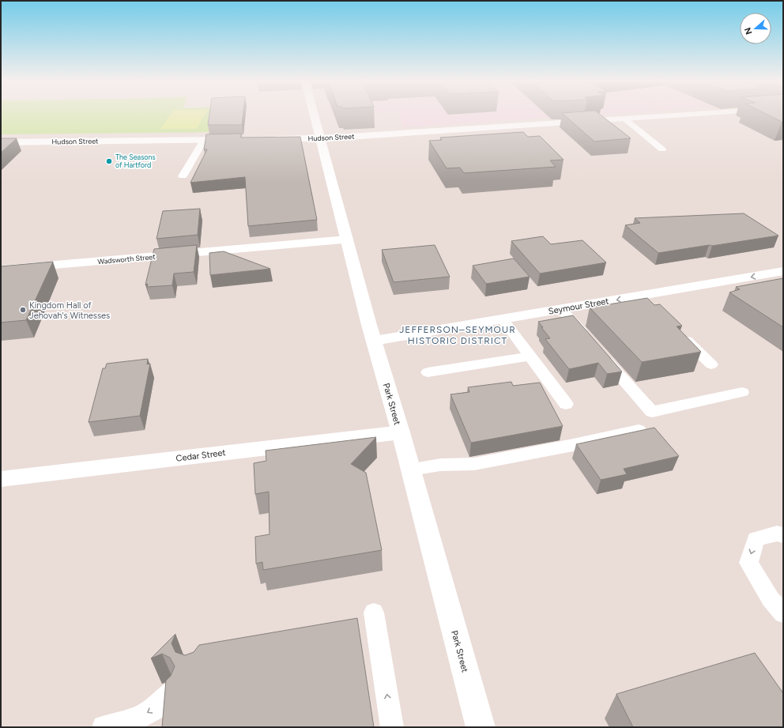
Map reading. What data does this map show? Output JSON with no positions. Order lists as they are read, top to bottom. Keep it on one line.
{"streets":{"street":["Hudson Street","Wadsworth Street","Seymour Street","Park Street","Cedar Street"]},"crossings":[["Hudson Street","Park Street"],["Wadsworth Street","Park Street"],["Seymour Street","Park Street"],["Park Street","Cedar Street"]],"one_way":["Seymour Street"],"districts":["JEFFERSON–SEYMOUR HISTORIC DISTRICT"],"places":["The Seasons of Hartford","Kingdom Hall of Jehovah's Witnesses"],"north":"left"}
